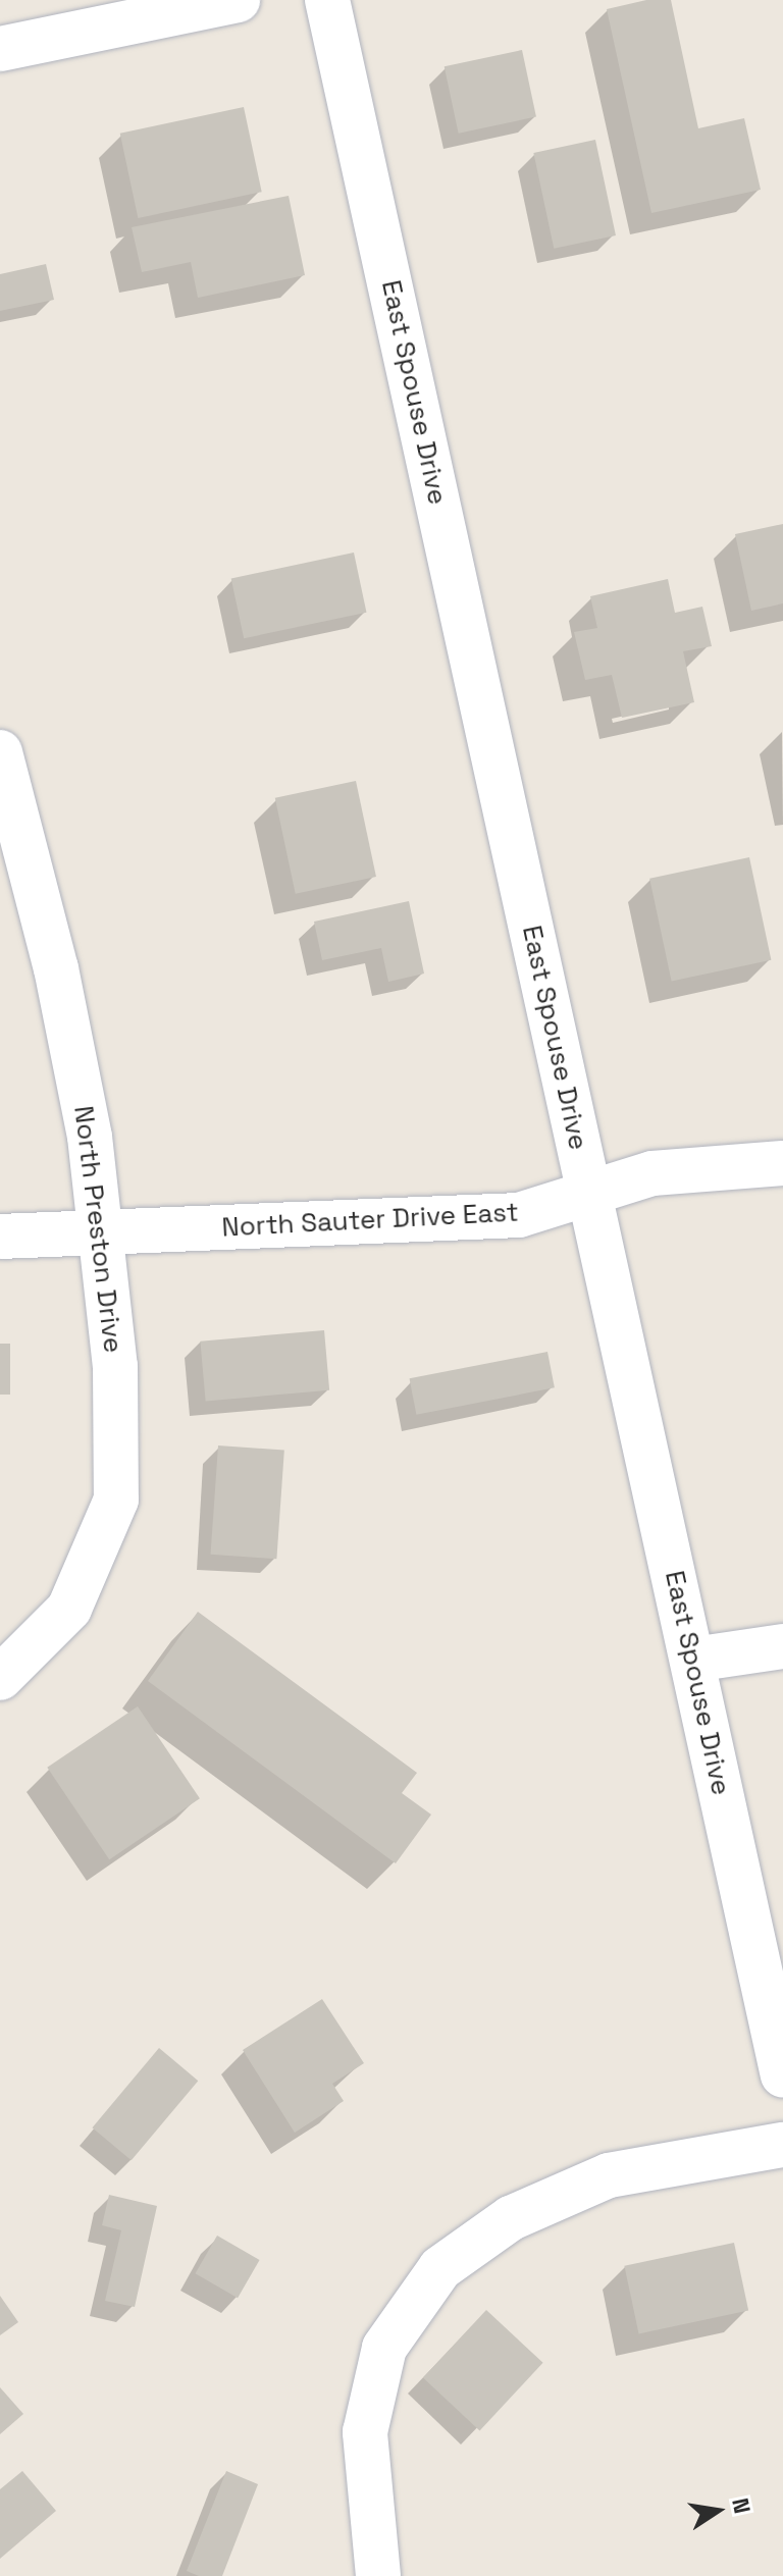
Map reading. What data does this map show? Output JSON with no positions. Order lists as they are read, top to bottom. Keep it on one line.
{"streets":{"street":["East Spouse Drive","North Sauter Drive East","North Preston Drive"]},"crossings":[["East Spouse Drive","North Sauter Drive East"],["North Sauter Drive East","North Preston Drive"]],"north":"right"}
